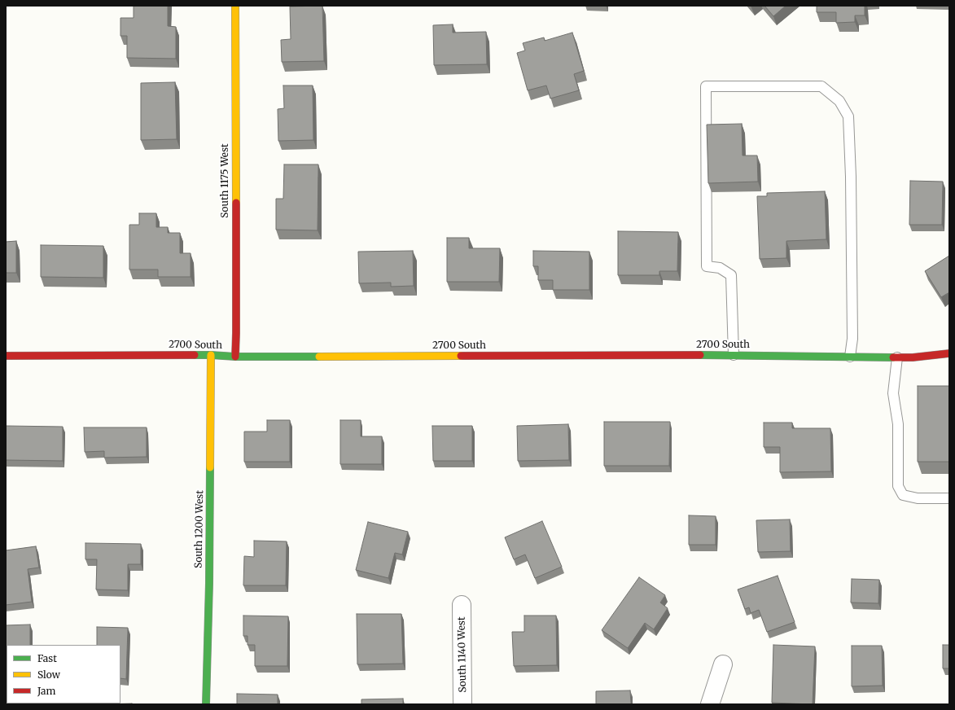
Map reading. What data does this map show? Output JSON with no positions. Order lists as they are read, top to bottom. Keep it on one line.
{"streets":{"main road":["South 1175 West","2700 South","South 1200 West"],"street":["South 1140 West"]},"crossings":[["South 1175 West","2700 South"],["2700 South","South 1200 West"]],"legend":["Fast","Slow","Jam"]}
